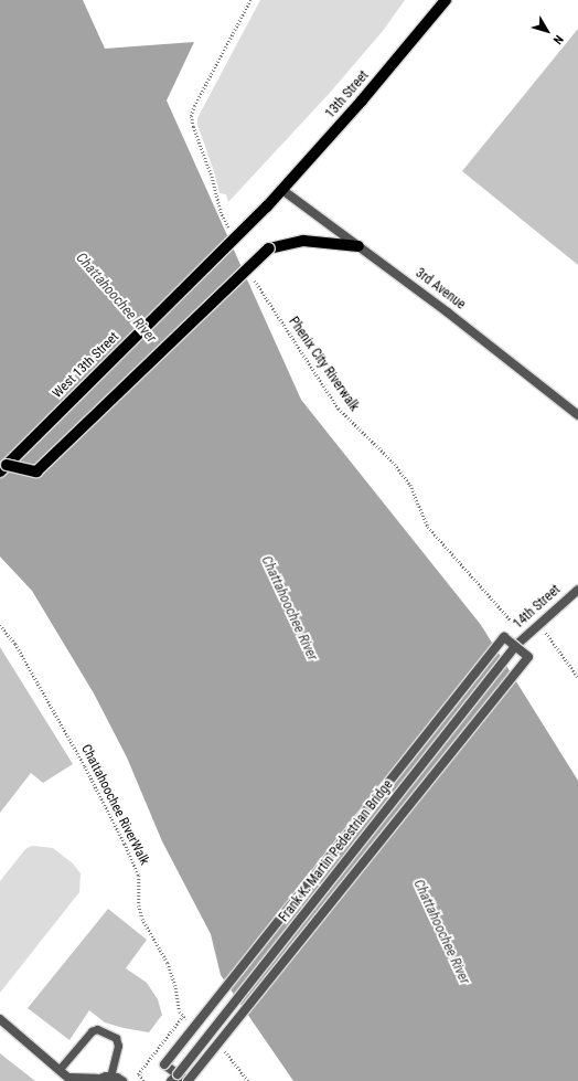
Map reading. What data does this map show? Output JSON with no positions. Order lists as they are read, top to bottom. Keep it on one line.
{"streets":{"main road":["13th Street","West 13th Street"],"street":["3rd Avenue","14th Street","Frank K. Martin Pedestrian Bridge"],"path":["Phenix City Riverwalk","Chattahoochee RiverWalk"]},"crossings":[["13th Street","3rd Avenue"],["13th Street","West 13th Street"],["Phenix City Riverwalk","14th Street"],["14th Street","Frank K. Martin Pedestrian Bridge"]],"water":["Chattahoochee River"],"north":"bottom right"}
